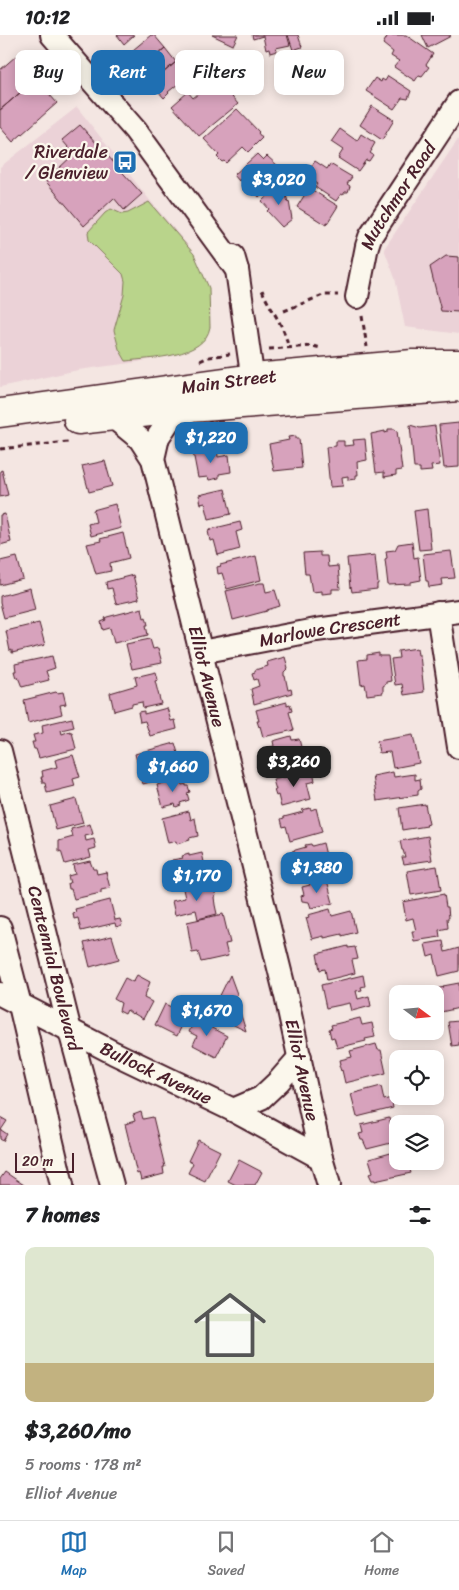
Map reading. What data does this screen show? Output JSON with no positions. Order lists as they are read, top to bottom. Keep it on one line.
{"streets":{"main road":["Main Street"],"street":["Mutchmor Road","Marlowe Crescent","Elliot Avenue","Centennial Boulevard","Bullock Avenue"]},"crossings":[["Main Street","Elliot Avenue"],["Marlowe Crescent","Elliot Avenue"],["Elliot Avenue","Bullock Avenue"],["Centennial Boulevard","Bullock Avenue"]],"places":{"bus stop":["Riverdale / Glenview"]},"scale_bar":"20 m","north":"right","page":{"status":"10:12","chip":["Buy","Rent","Filters","New"],"price":["$3,020","$1,220","$3,260","$1,660","$1,380","$1,170","$1,670"],"scale":"20 m","heading":"7 homes","list":[{"name":"$3,260/mo","note":"5 rooms · 178 m² · Elliot Avenue"}],"tabs":["Map","Saved","Home"]}}
